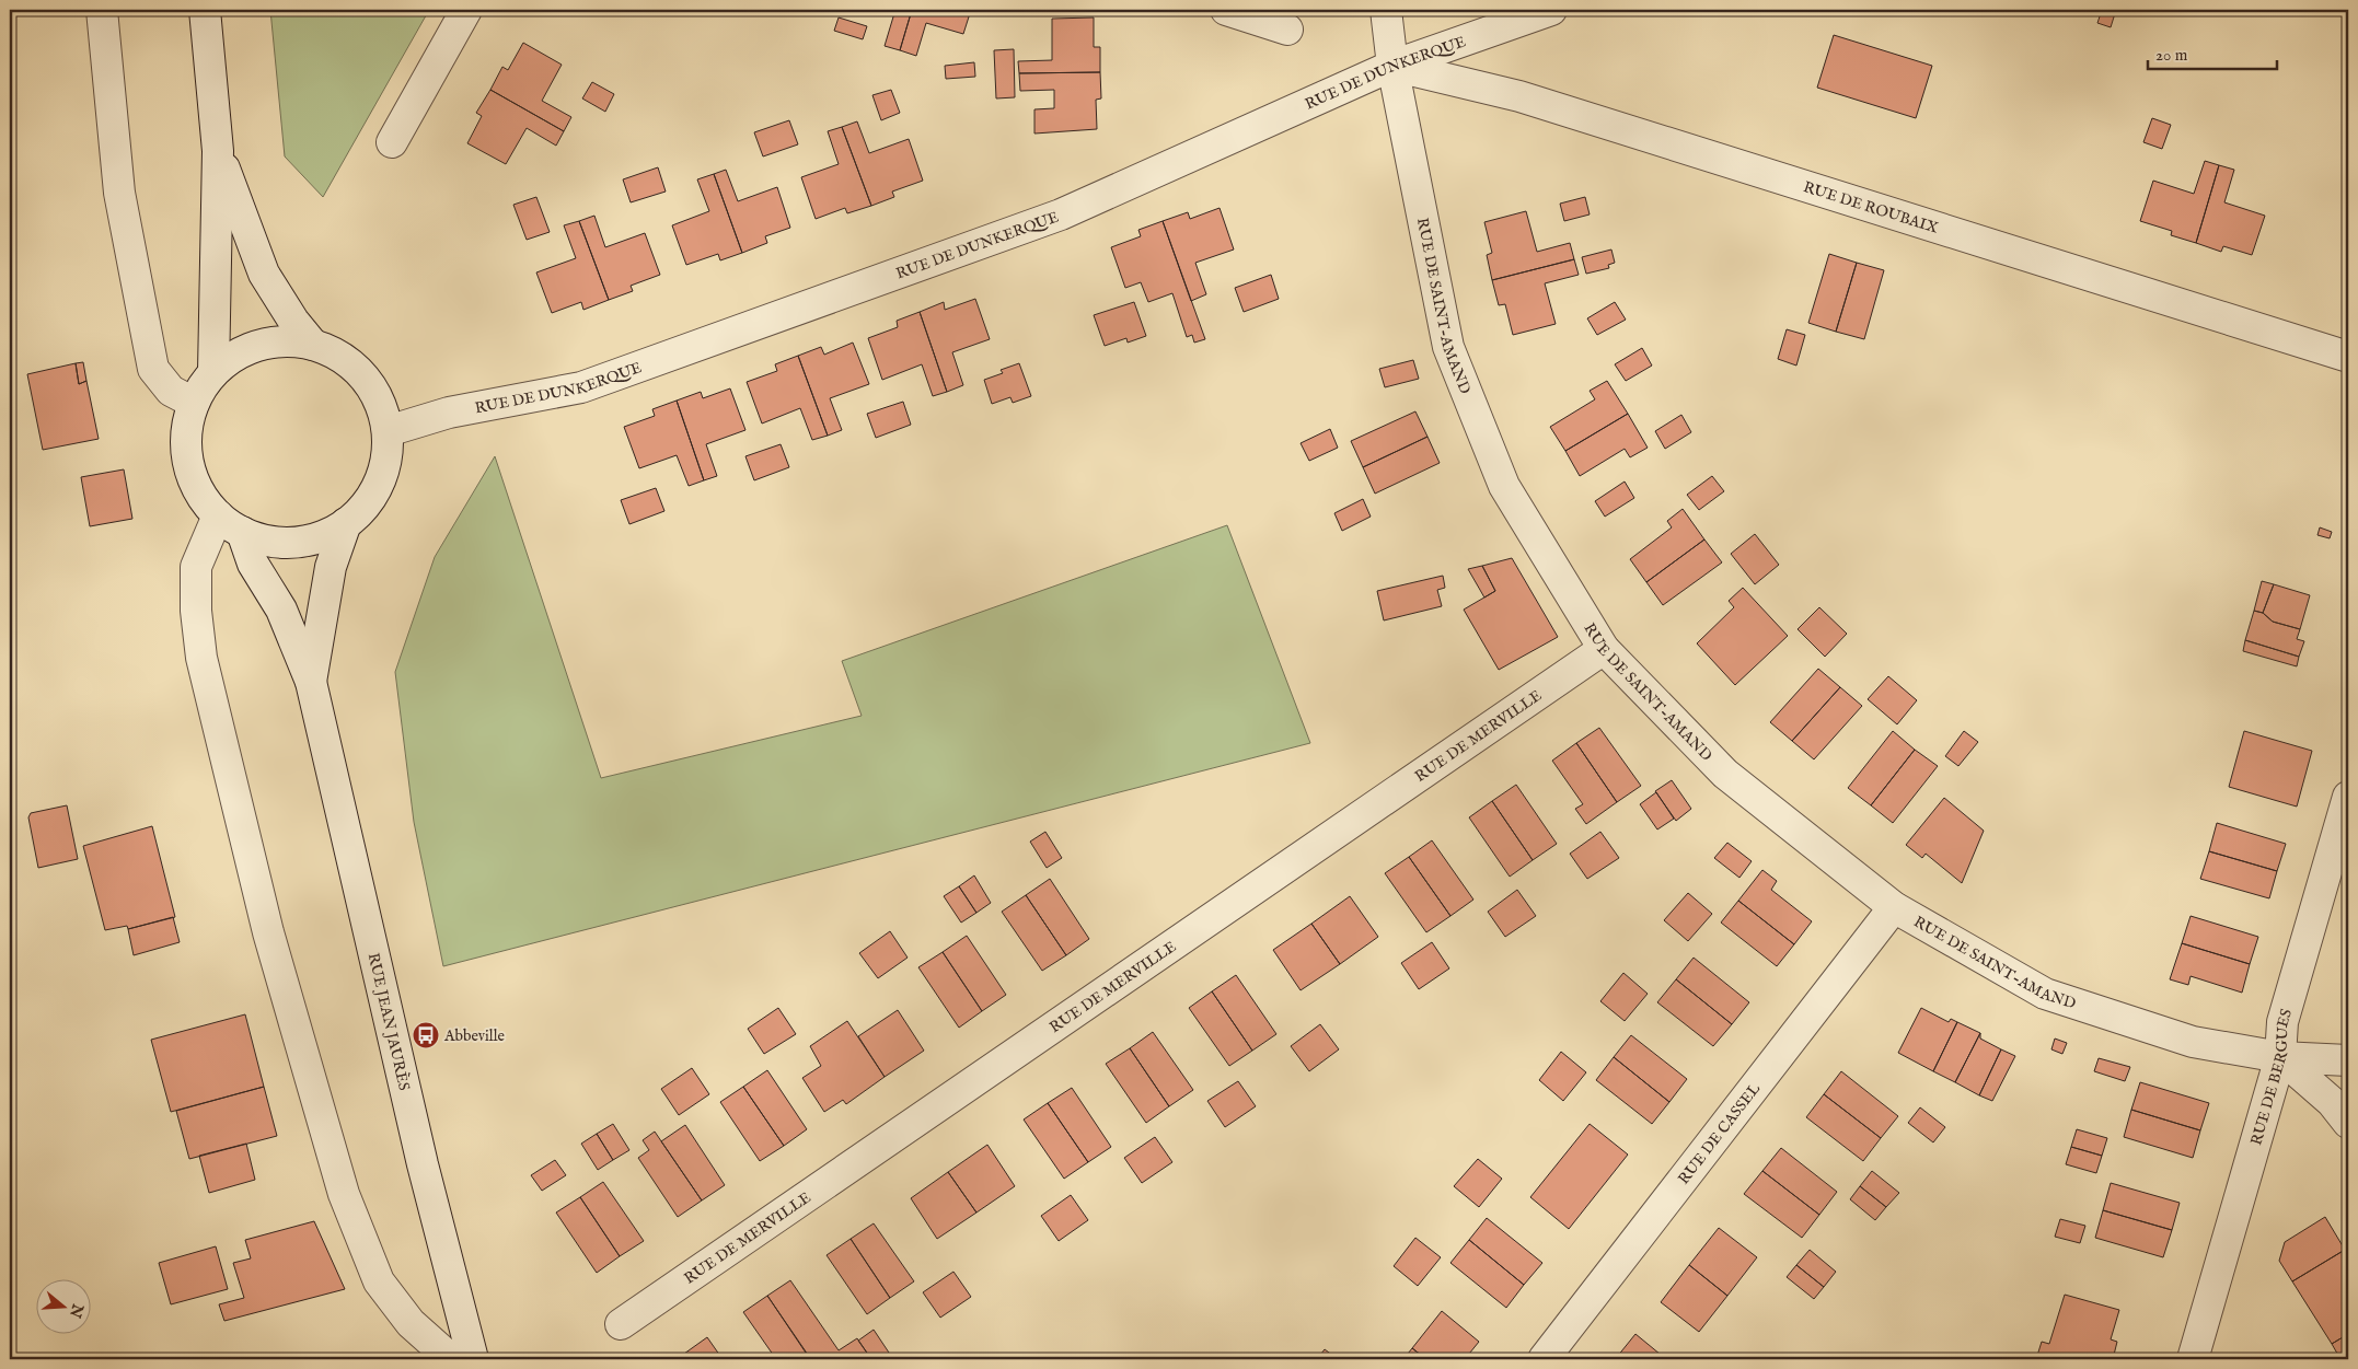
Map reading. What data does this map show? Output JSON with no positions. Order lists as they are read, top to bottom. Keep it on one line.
{"streets":{"street":["RUE DE DUNKERQUE","RUE DE ROUBAIX","RUE DE SAINT-AMAND","RUE DE MERVILLE","RUE JEAN JAURÈS","RUE DE BERGUES","RUE DE CASSEL"]},"crossings":[["RUE DE DUNKERQUE","RUE DE ROUBAIX"],["RUE DE DUNKERQUE","RUE DE SAINT-AMAND"],["RUE DE ROUBAIX","RUE DE SAINT-AMAND"],["RUE DE SAINT-AMAND","RUE DE MERVILLE"],["RUE DE SAINT-AMAND","RUE DE BERGUES"],["RUE DE SAINT-AMAND","RUE DE CASSEL"]],"places":{"bus stop":["Abbeville"]},"scale_bar":"20 m","north":"right"}
